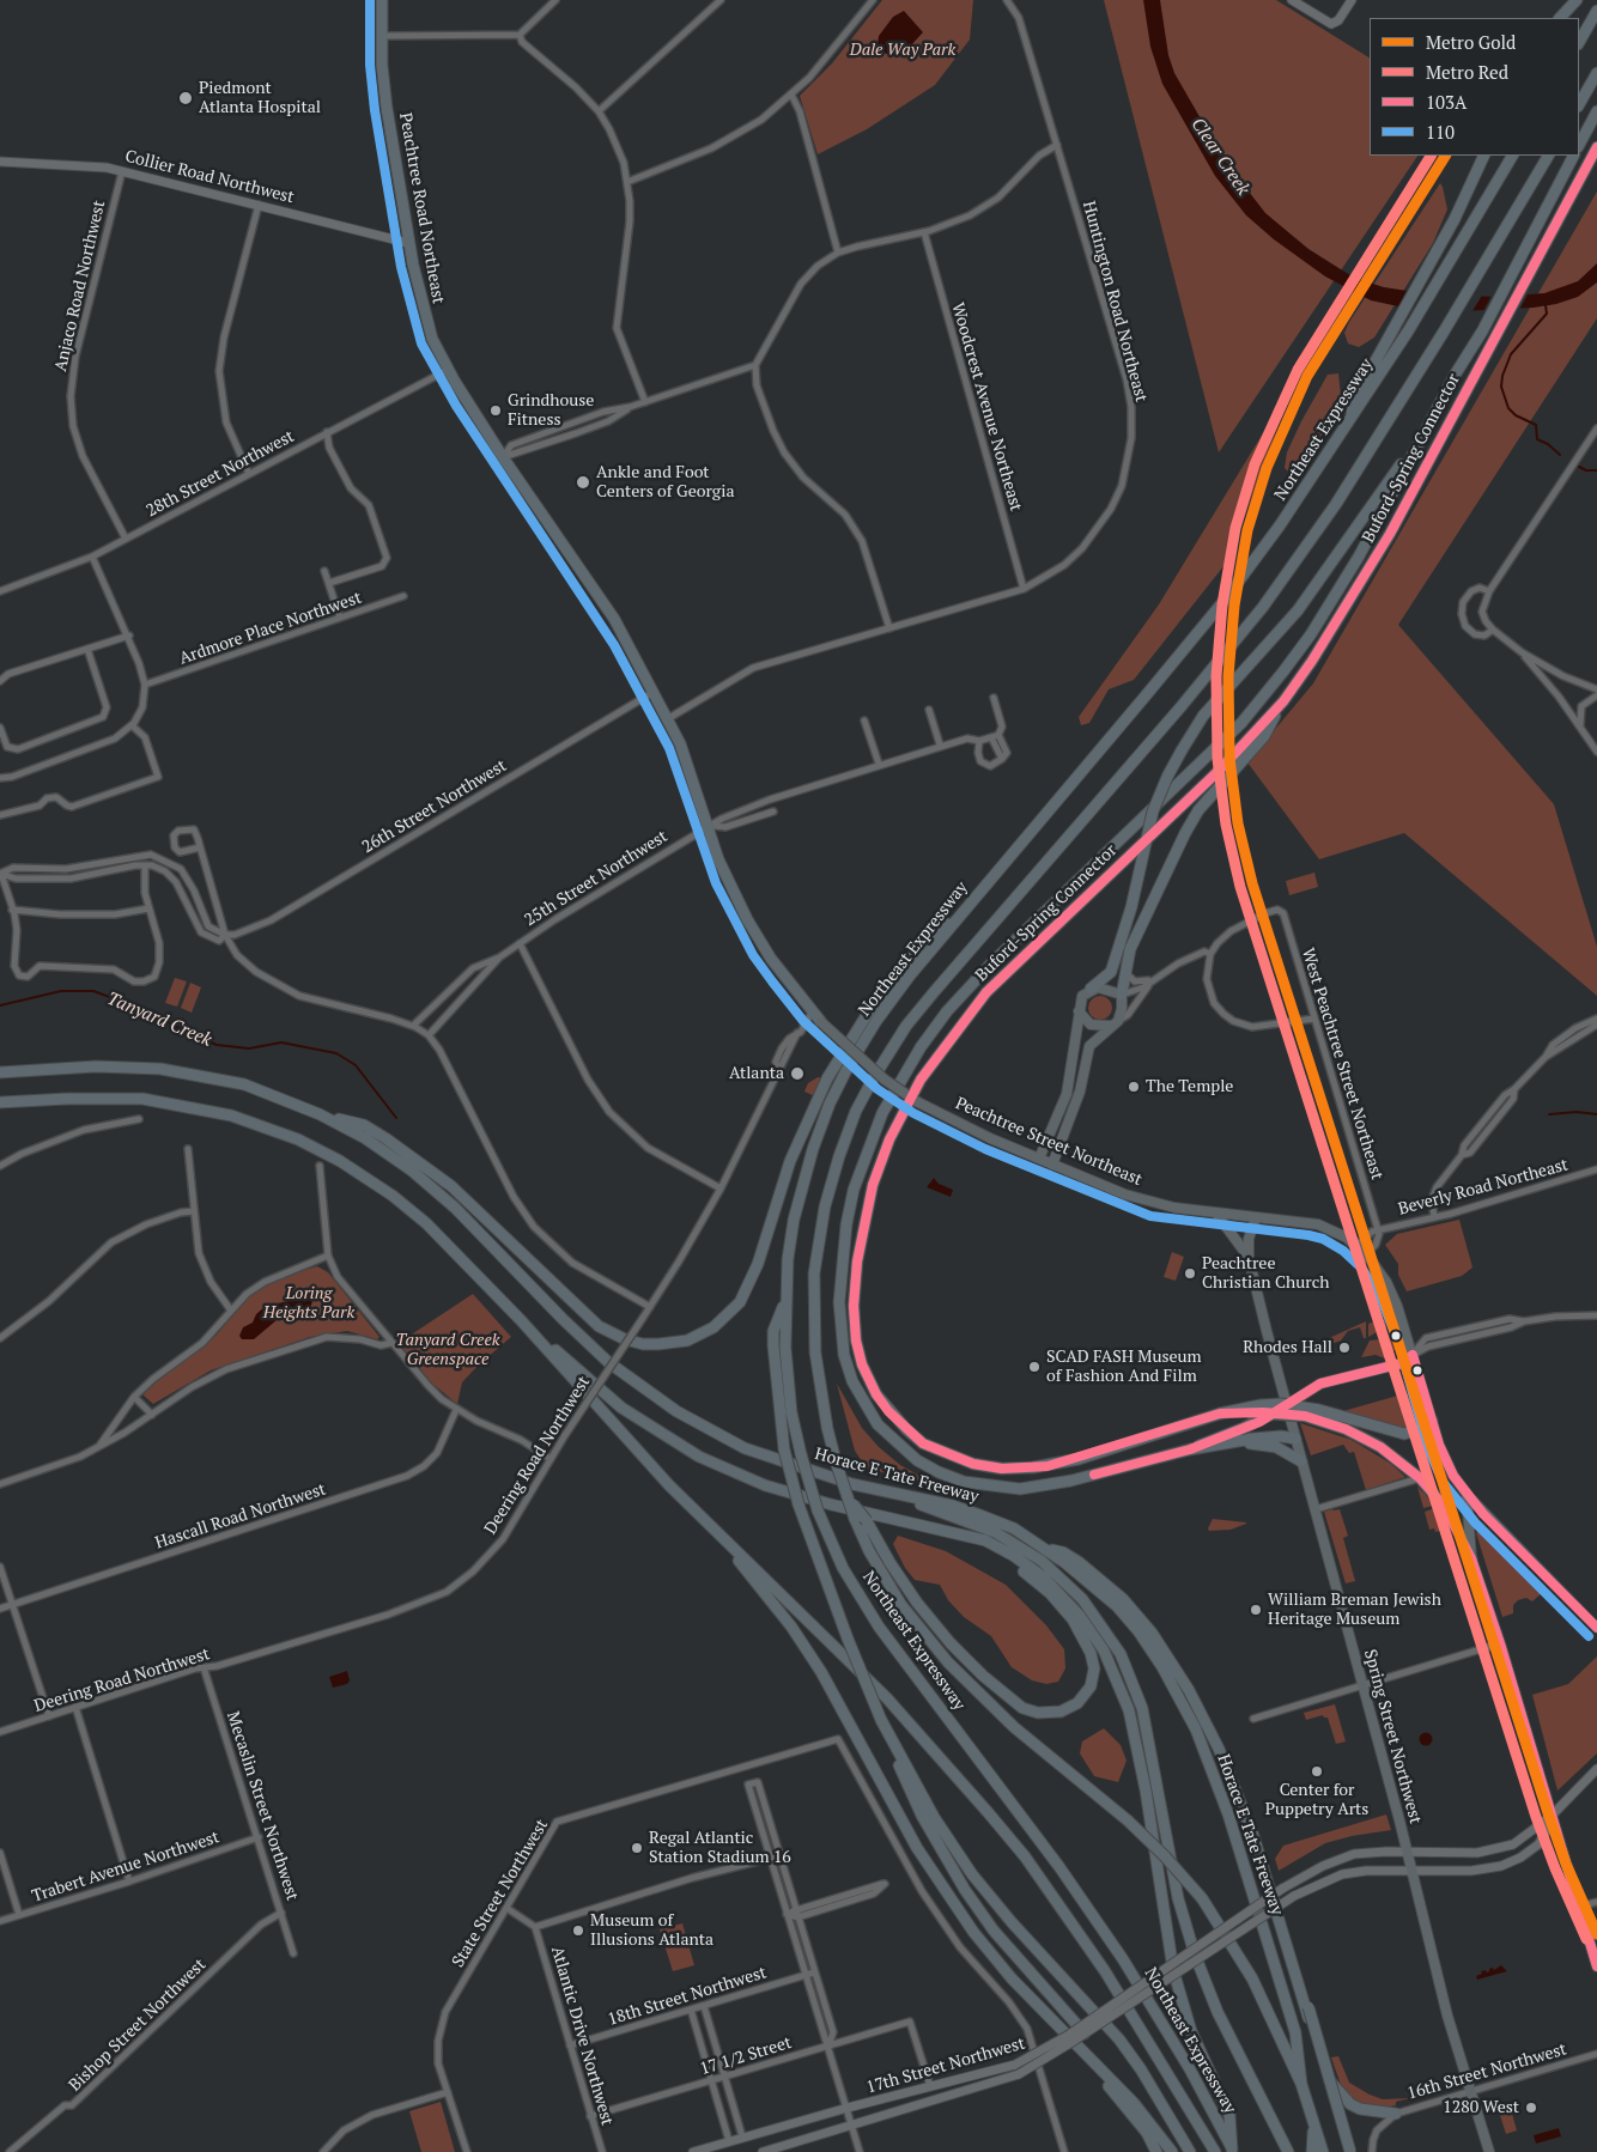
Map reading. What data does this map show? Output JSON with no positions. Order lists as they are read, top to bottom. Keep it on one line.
{"streets":{"highway":["Peachtree Road Northeast","Northeast Expressway","Buford-Spring Connector","Peachtree Street Northeast","Horace E Tate Freeway"],"main road":["Collier Road Northwest","Spring Street Northwest","17th Street Northwest"],"street":["Anjaco Road Northwest","Huntington Road Northeast","Woodcrest Avenue Northeast","28th Street Northwest","Ardmore Place Northwest","26th Street Northwest","25th Street Northwest","West Peachtree Street Northeast","Beverly Road Northeast","Deering Road Northwest","Hascall Road Northwest","Mecaslin Street Northwest","Trabert Avenue Northwest","State Street Northwest","18th Street Northwest","Bishop Street Northwest","Atlantic Drive Northwest","17 1/2 Street","16th Street Northwest"]},"crossings":[["Collier Road Northwest","Peachtree Road Northeast"],["Collier Road Northwest","Anjaco Road Northwest"],["Peachtree Road Northeast","28th Street Northwest"],["Peachtree Road Northeast","Peachtree Street Northeast"],["Anjaco Road Northwest","28th Street Northwest"],["Huntington Road Northeast","Woodcrest Avenue Northeast"],["Huntington Road Northeast","Peachtree Street Northeast"],["Northeast Expressway","Horace E Tate Freeway"],["26th Street Northwest","Peachtree Street Northeast"],["25th Street Northwest","Peachtree Street Northeast"],["West Peachtree Street Northeast","Beverly Road Northeast"],["Peachtree Street Northeast","Deering Road Northwest"],["Peachtree Street Northeast","Spring Street Northwest"],["Deering Road Northwest","Mecaslin Street Northwest"],["Spring Street Northwest","17th Street Northwest"],["Spring Street Northwest","16th Street Northwest"],["Mecaslin Street Northwest","Trabert Avenue Northwest"],["Mecaslin Street Northwest","Bishop Street Northwest"],["18th Street Northwest","Atlantic Drive Northwest"],["Atlantic Drive Northwest","17 1/2 Street"],["17 1/2 Street","17th Street Northwest"]],"water":["Clear Creek","Tanyard Creek"],"parks":["Dale Way Park","Loring Heights Park","Tanyard Creek Greenspace"],"places":["Piedmont Atlanta Hospital","Grindhouse Fitness","Ankle and Foot Centers of Georgia","Atlanta","The Temple","Peachtree Christian Church","Rhodes Hall","SCAD FASH Museum of Fashion And Film","William Breman Jewish Heritage Museum","Center for Puppetry Arts","Regal Atlantic Station Stadium 16","Museum of Illusions Atlanta","1280 West"],"lines":["transit line 110","transit line 103A","metro line Gold","metro line Red"],"legend":["Metro Gold","Metro Red","103A","110"]}
